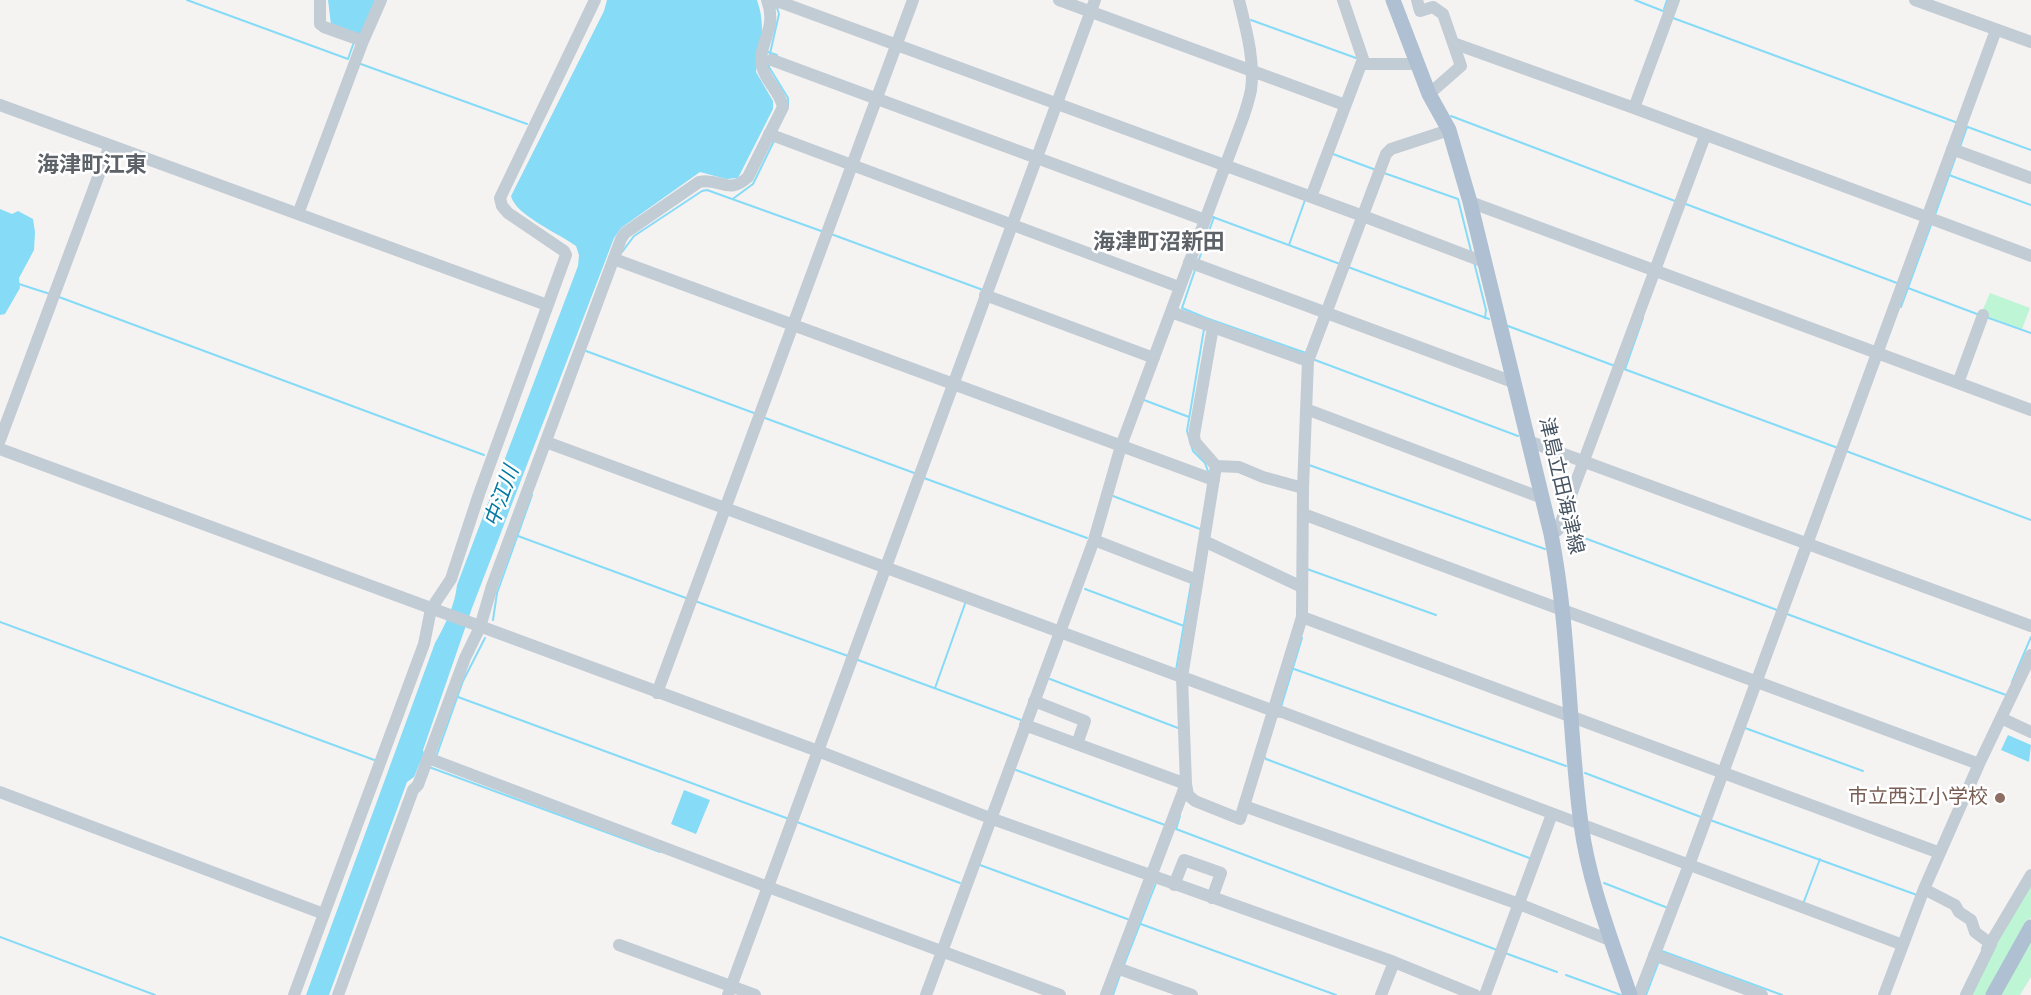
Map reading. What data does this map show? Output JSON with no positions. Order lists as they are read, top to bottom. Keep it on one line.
{"streets":{"main road":["津島立田海津線"]},"districts":["海津町江東","海津町沼新田"],"water":["中江川"],"places":["市立西江小学校"]}
